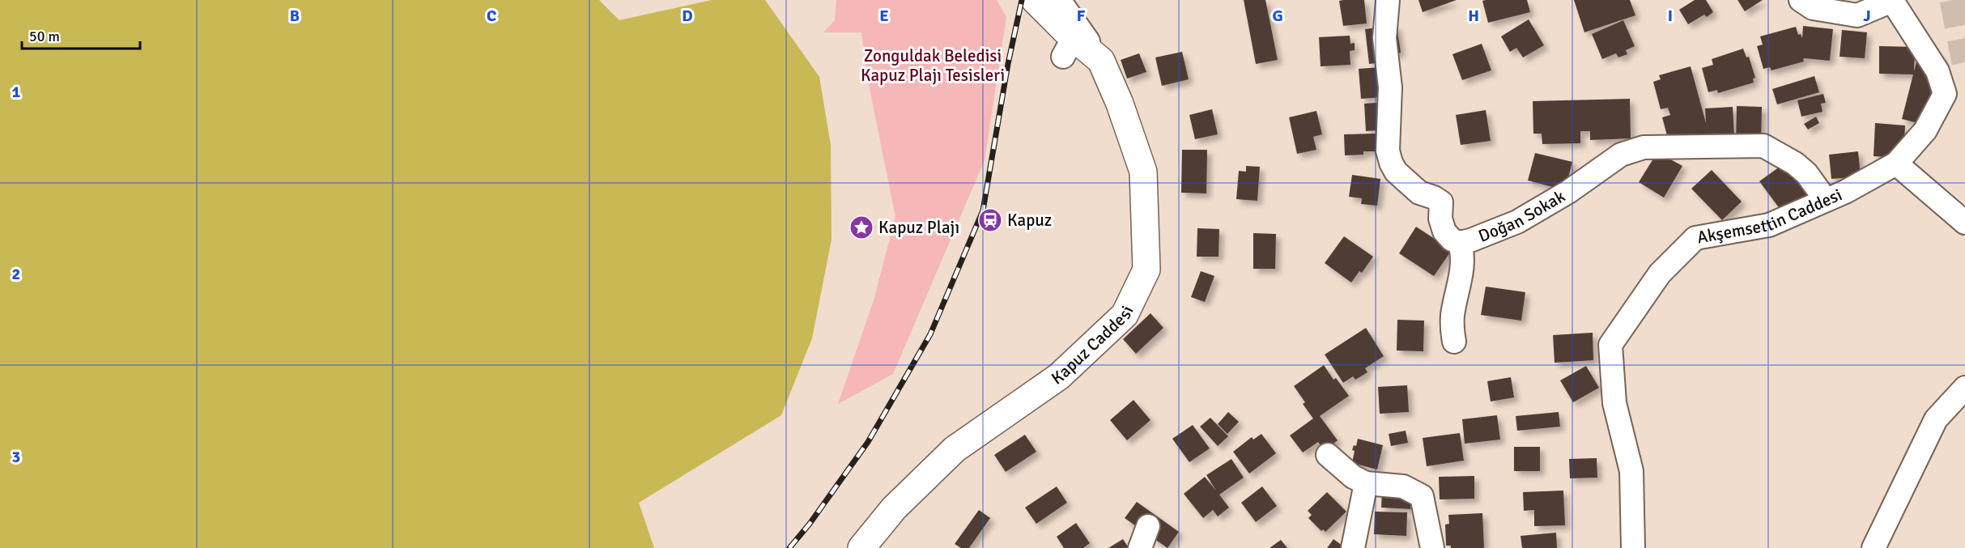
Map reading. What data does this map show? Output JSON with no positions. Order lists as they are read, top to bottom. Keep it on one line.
{"streets":{"main road":["Kapuz Caddesi"],"street":["Doğan Sokak","Akşemsettin Caddesi"]},"crossings":[["Doğan Sokak","Akşemsettin Caddesi"]],"parks":["Zonguldak Beledisi Kapuz Plajı Tesisleri"],"places":{"station":["Kapuz"],"place":["Kapuz Plajı"]},"scale_bar":"50 m","grid":{"columns":["B","C","D","E","F","G","H","I","J"],"rows":["1","2","3"]}}
